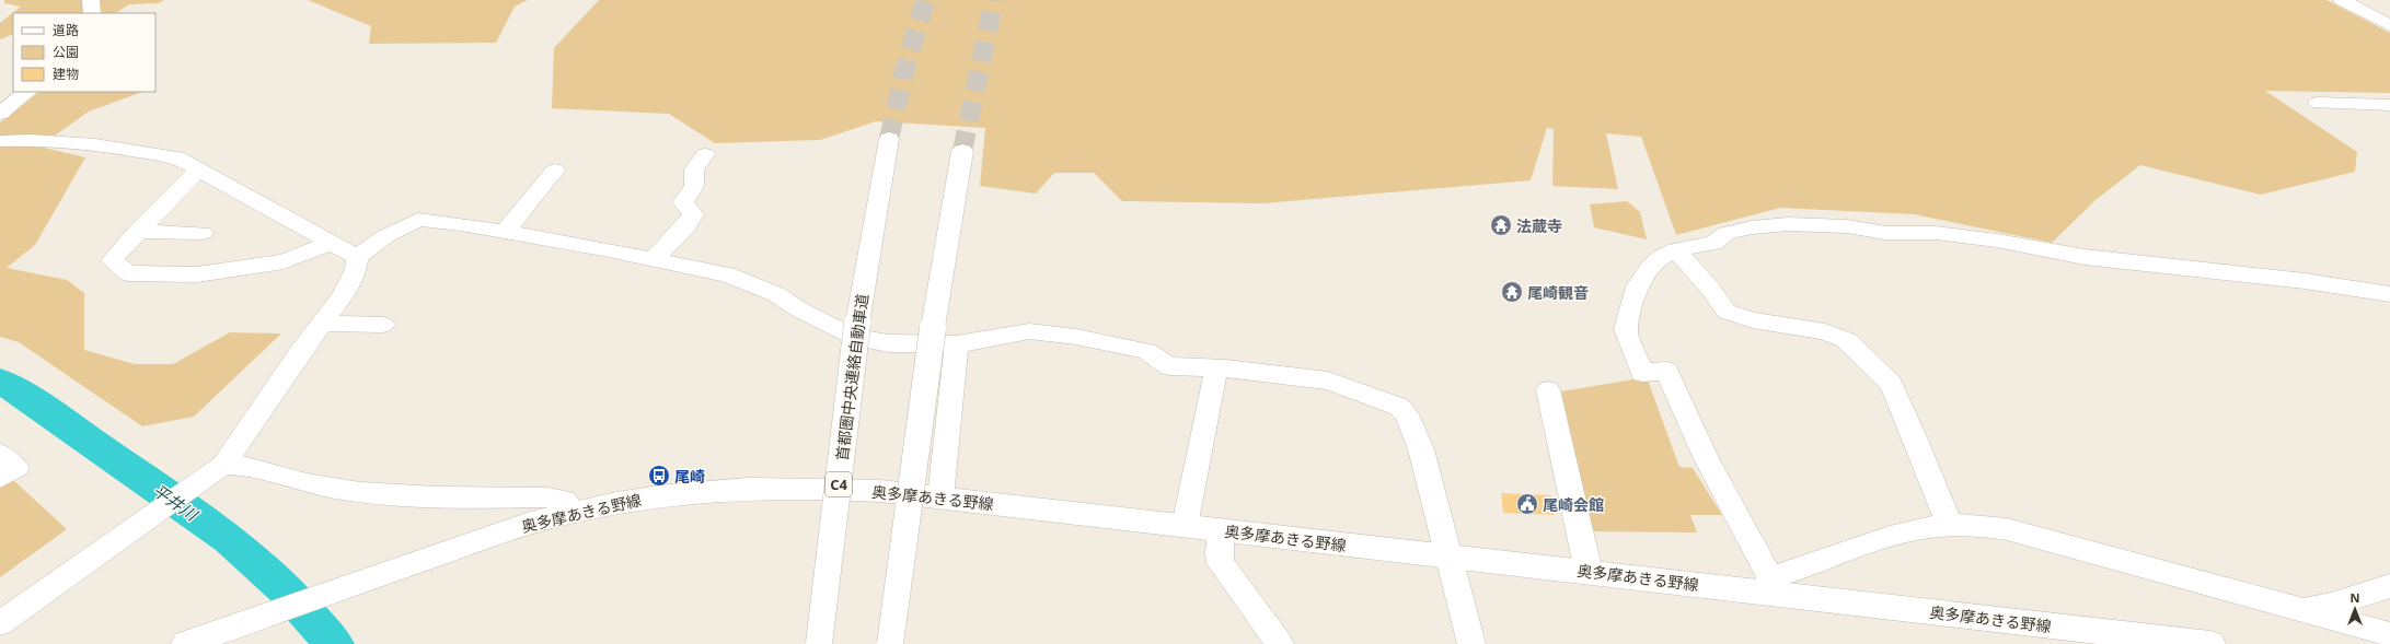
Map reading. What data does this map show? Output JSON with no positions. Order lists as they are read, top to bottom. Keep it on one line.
{"streets":{"main road":["首都圏中央連絡自動車道","C4","奥多摩あきる野線"]},"water":["平井川"],"places":{"temple":["法蔵寺","尾崎観音"],"bus stop":["尾崎"],"public building":["尾崎会館"]},"legend":["道路","公園","建物"],"north":"top"}
